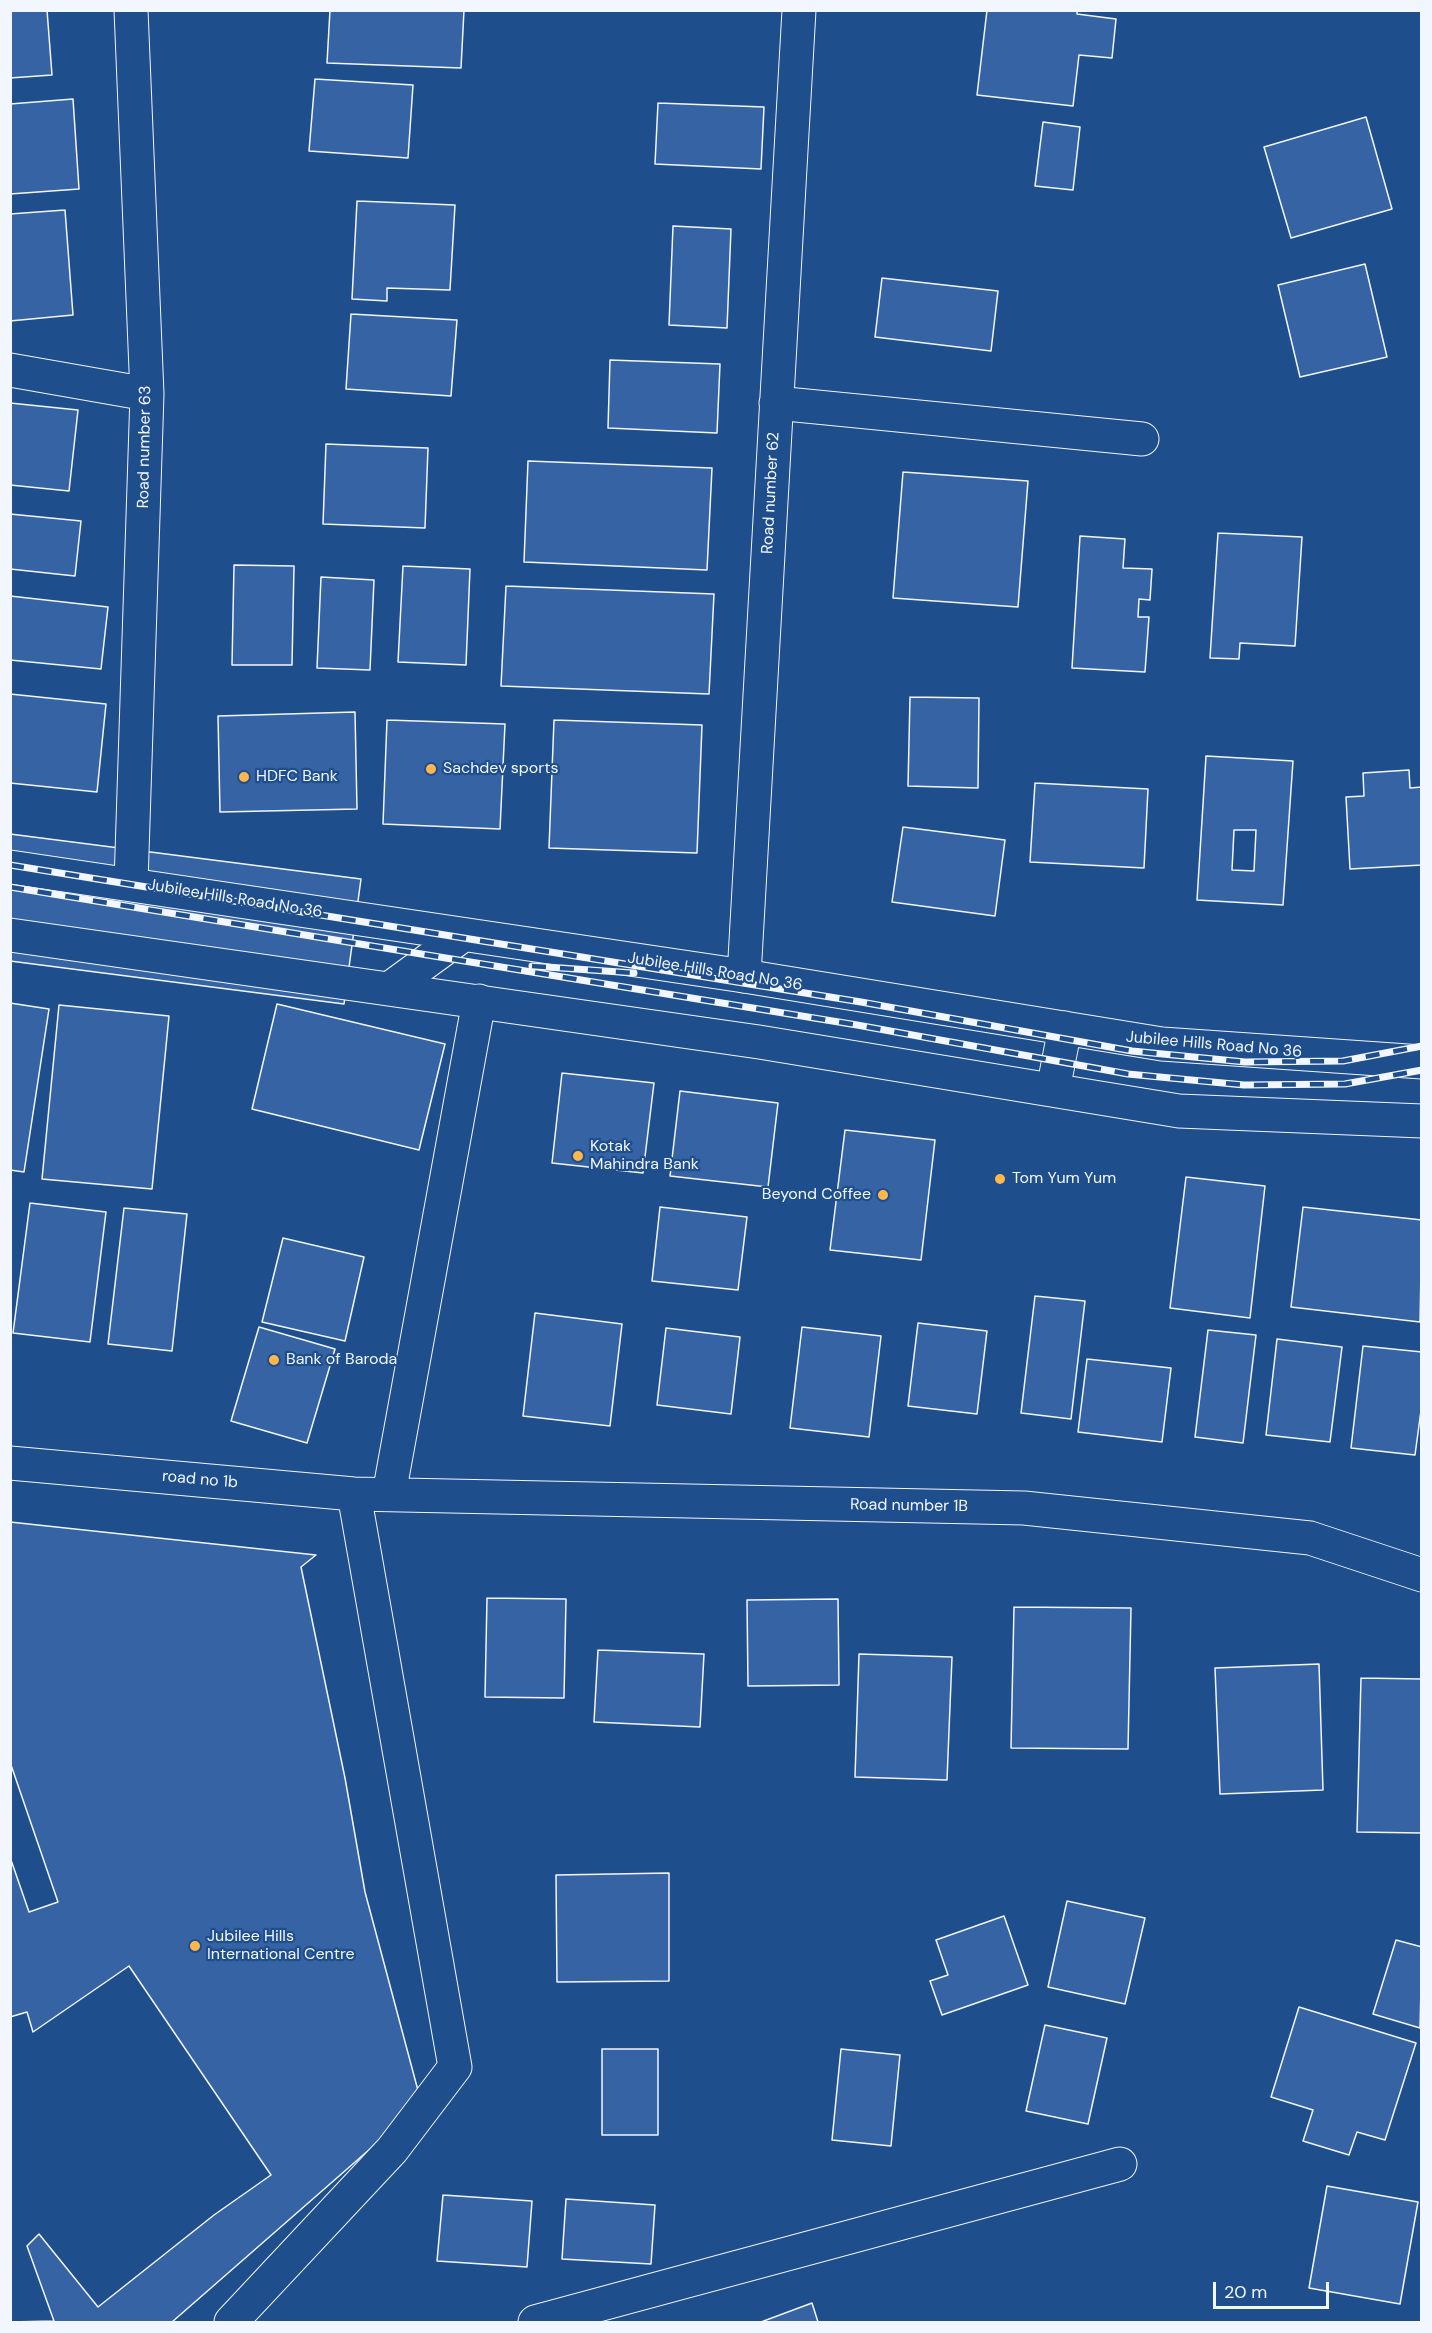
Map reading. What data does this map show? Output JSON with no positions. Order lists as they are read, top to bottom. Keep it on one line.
{"streets":{"street":["Road number 63","Road number 62","Jubilee Hills Road No 36","road no 1b","Road number 1B"]},"crossings":[["Road number 63","Jubilee Hills Road No 36"],["Road number 62","Jubilee Hills Road No 36"],["road no 1b","Road number 1B"]],"places":["Sachdev sports","HDFC Bank","Kotak Mahindra Bank","Tom Yum Yum","Beyond Coffee","Bank of Baroda","Jubilee Hills International Centre"],"scale_bar":"20 m"}
